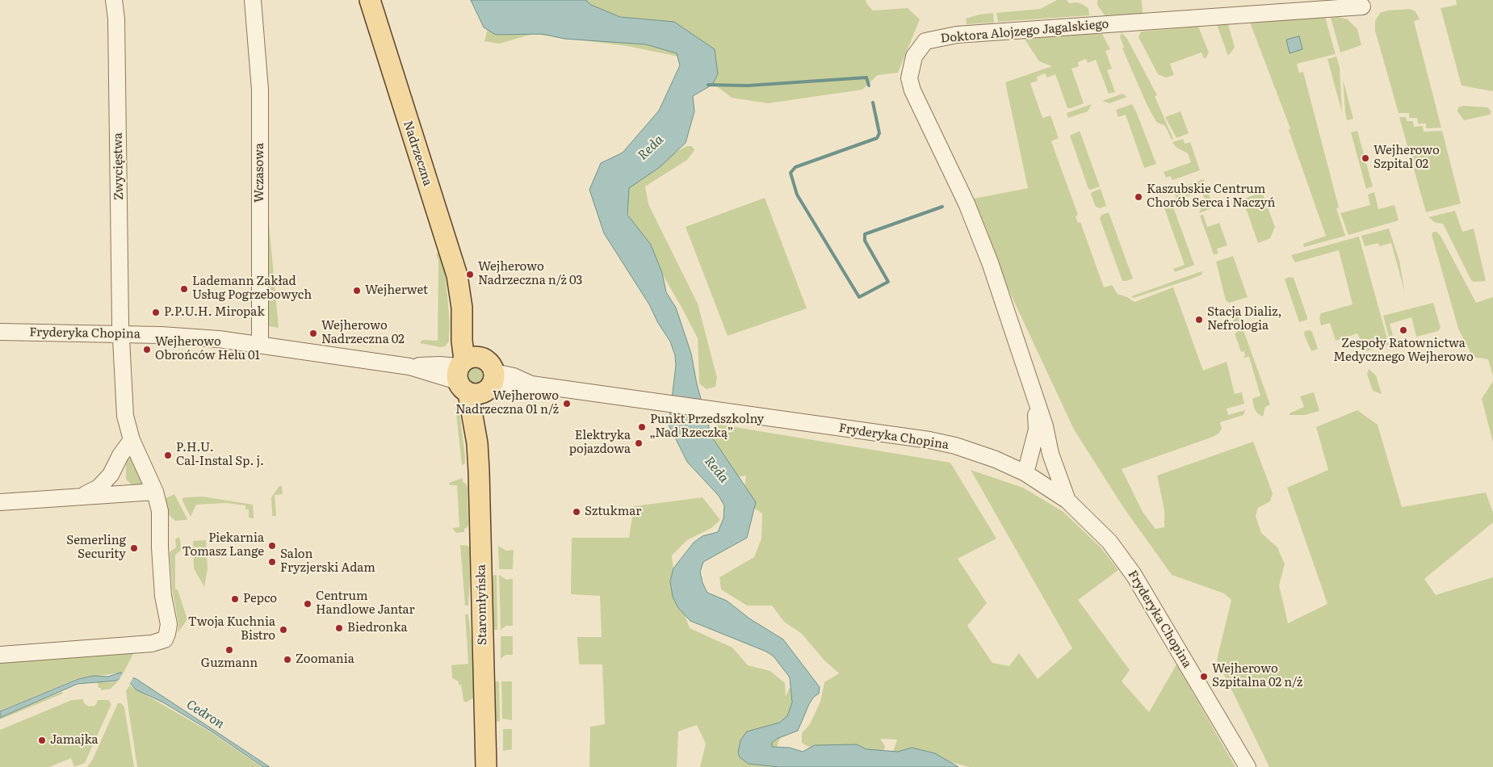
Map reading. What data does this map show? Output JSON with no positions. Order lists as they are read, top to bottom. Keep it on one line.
{"streets":{"main road":["Nadrzeczna","Staromłyńska"],"street":["Doktora Alojzego Jagalskiego","Zwycięstwa","Wczasowa","Fryderyka Chopina"]},"crossings":[["Doktora Alojzego Jagalskiego","Fryderyka Chopina"],["Nadrzeczna","Fryderyka Chopina"],["Nadrzeczna","Staromłyńska"],["Zwycięstwa","Fryderyka Chopina"],["Wczasowa","Fryderyka Chopina"],["Fryderyka Chopina","Staromłyńska"]],"water":["Reda","Cedron"],"places":["Wejherowo Szpital 02","Kaszubskie Centrum Chorób Serca i Naczyń","Wejherowo Nadrzeczna n/ż 03","Lademann Zakład Usług Pogrzebowych","Wejherwet","P.P.U.H. Miropak","Stacja Dializ, Nefrologia","Zespoły Ratownictwa Medycznego Wejherowo","Wejherowo Nadrzeczna 02","Wejherowo Obrońców Helu 01","Wejherowo Nadrzeczna 01 n/ż","Punkt Przedszkolny „Nad Rzeczką”","Elektryka pojazdowa","P.H.U. Cal-Instal Sp. j.","Sztukmar","Piekarnia Tomasz Lange","Semerling Security","Salon Fryzjerski Adam","Pepco","Centrum Handlowe Jantar","Biedronka","Twoja Kuchnia Bistro","Guzmann","Zoomania","Wejherowo Szpitalna 02 n/ż","Jamajka"]}
